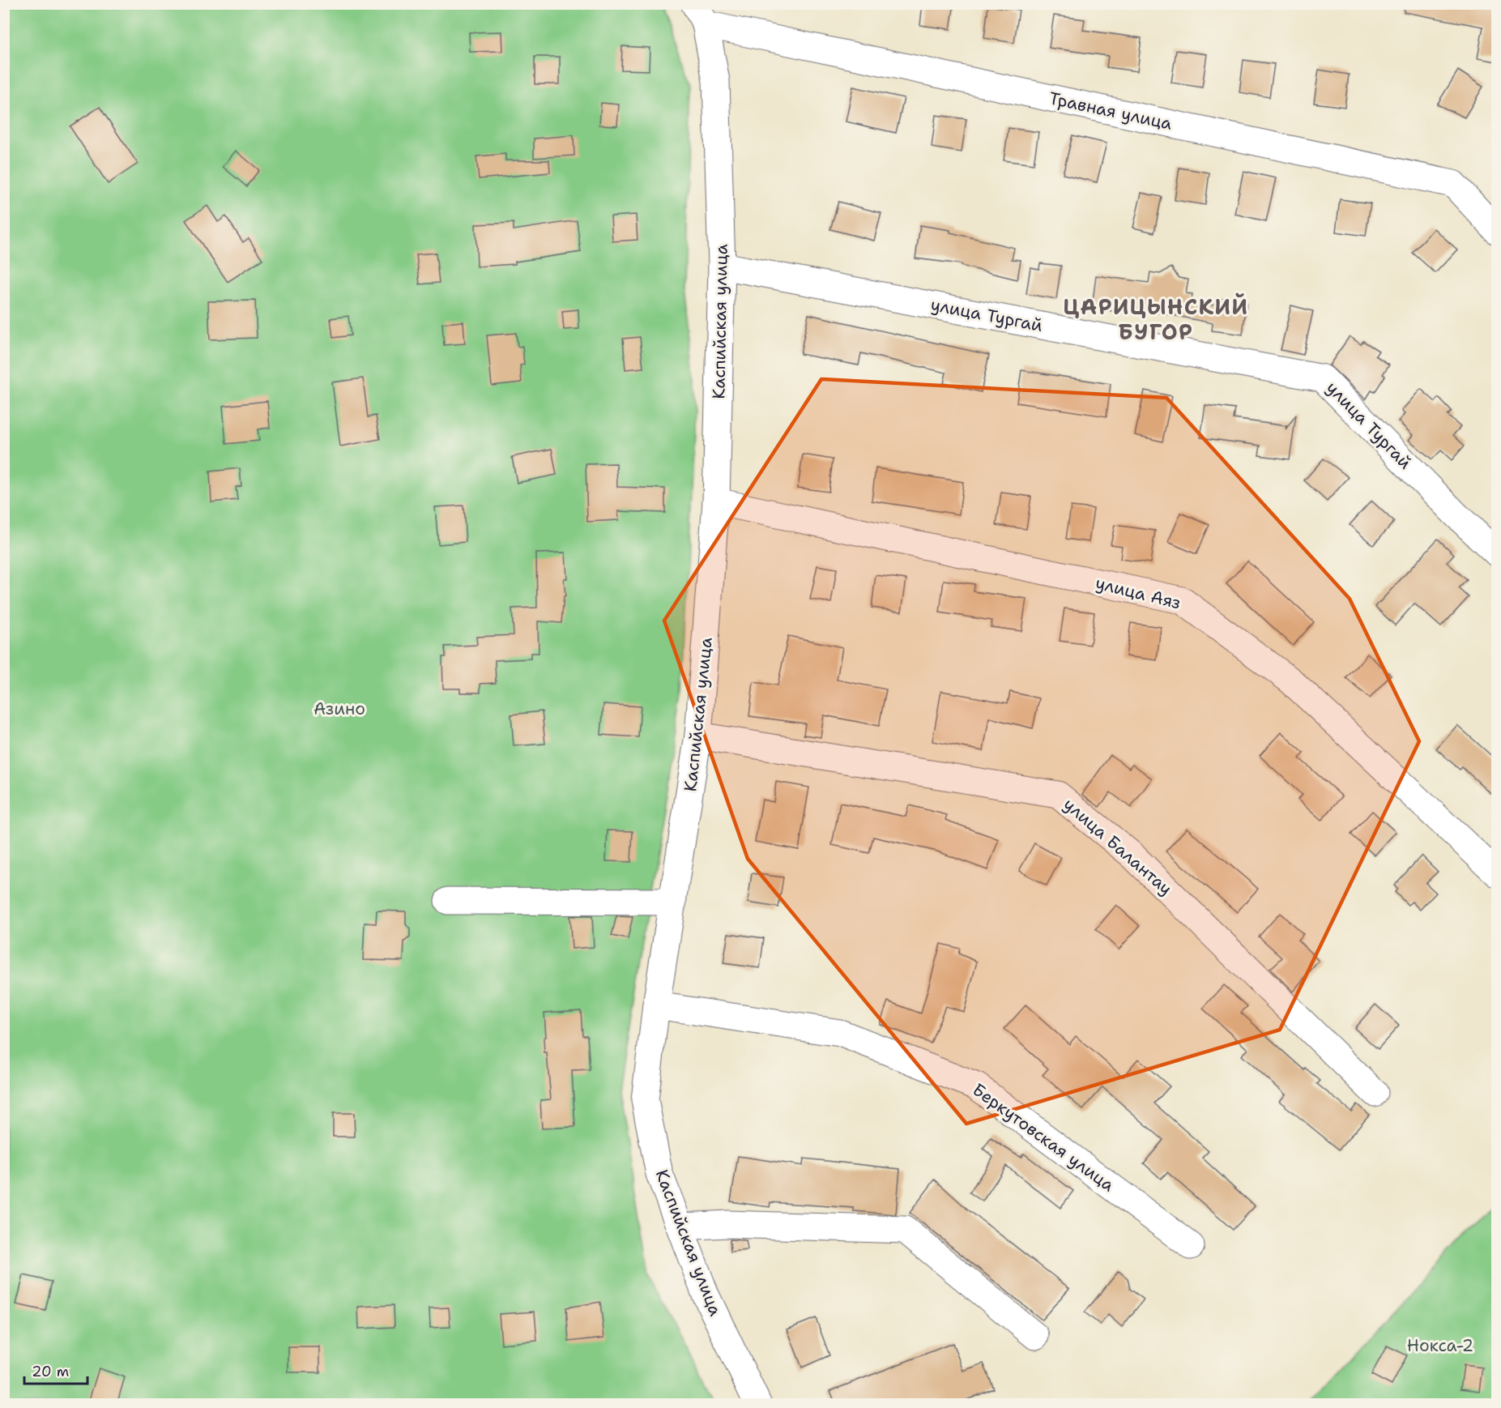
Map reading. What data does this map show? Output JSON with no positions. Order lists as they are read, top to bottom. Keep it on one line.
{"streets":{"street":["Травная улица","улица Тургай","Каспийская улица","улица Аяз","улица Балантау","Беркутовская улица"]},"crossings":[["Травная улица","Каспийская улица"],["улица Тургай","Каспийская улица"],["Каспийская улица","улица Аяз"],["Каспийская улица","улица Балантау"],["Каспийская улица","Беркутовская улица"]],"districts":["ЦАРИЦЫНСКИЙ БУГОР"],"parks":["Азино","Нокса-2"],"scale_bar":"20 m"}
